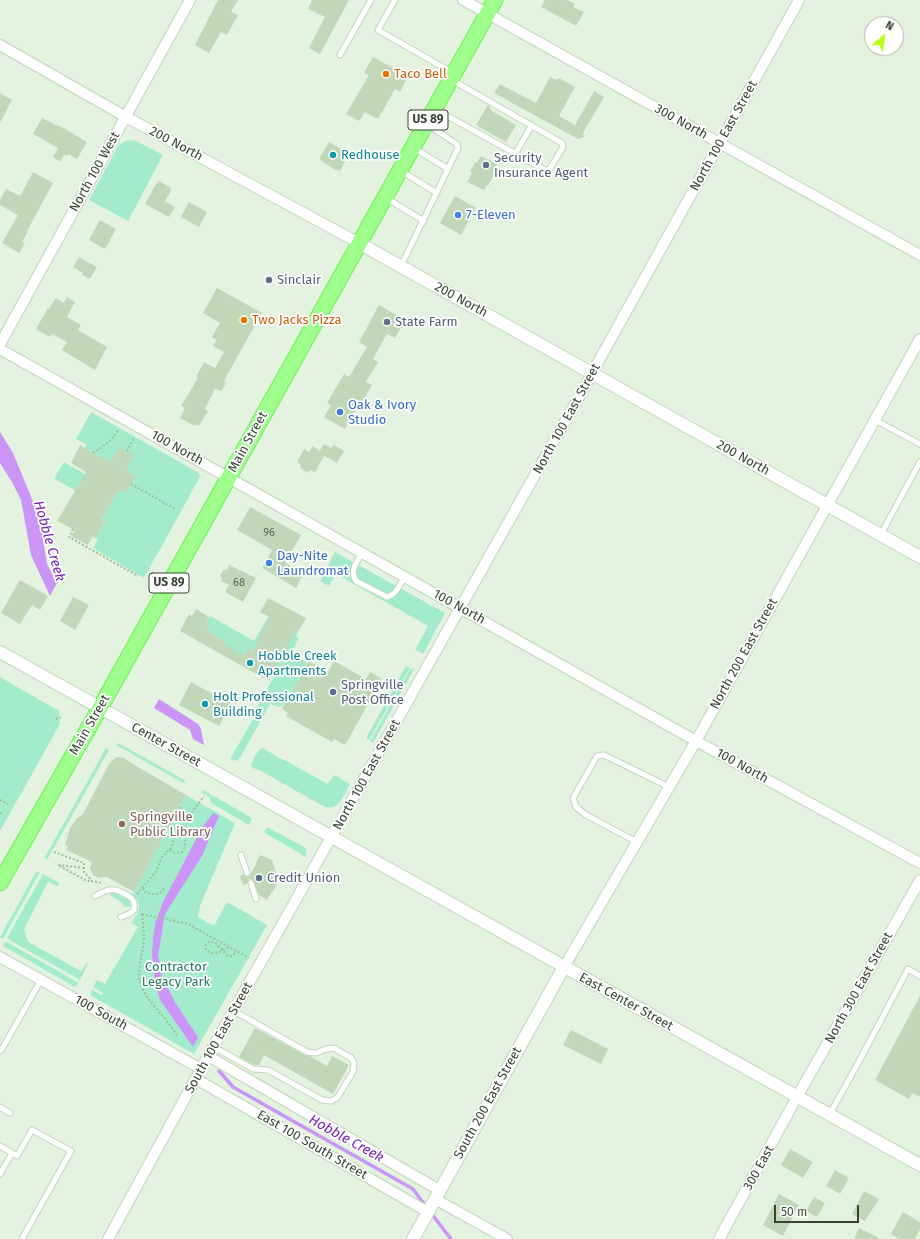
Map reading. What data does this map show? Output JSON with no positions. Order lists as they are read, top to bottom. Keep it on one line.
{"streets":{"main road":["US 89","Main Street"],"street":["300 North","North 100 East Street","200 North","North 100 West","100 North","North 200 East Street","Center Street","North 300 East Street","East Center Street","100 South","South 100 East Street","South 200 East Street","East 100 South Street","300 East"]},"crossings":[["300 North","North 100 East Street"],["300 North","Main Street"],["North 100 East Street","200 North"],["North 100 East Street","100 North"],["North 100 East Street","Center Street"],["North 100 East Street","East Center Street"],["North 100 East Street","South 100 East Street"],["200 North","North 100 West"],["200 North","Main Street"],["200 North","North 200 East Street"],["Main Street","100 North"],["Main Street","Center Street"],["100 North","North 200 East Street"],["North 200 East Street","East Center Street"],["North 200 East Street","South 200 East Street"],["Center Street","East Center Street"],["Center Street","South 100 East Street"],["North 300 East Street","East Center Street"],["North 300 East Street","300 East"],["East Center Street","South 100 East Street"],["East Center Street","South 200 East Street"],["East Center Street","300 East"],["100 South","South 100 East Street"],["South 100 East Street","East 100 South Street"],["South 200 East Street","East 100 South Street"]],"water":["Hobble Creek"],"parks":["Contractor Legacy Park"],"places":["Taco Bell","Redhouse","Security Insurance Agent","7-Eleven","Sinclair","Two Jacks Pizza","State Farm","Oak & Ivory Studio","Day-Nite Laundromat","Hobble Creek Apartments","Springville Post Office","Holt Professional Building","Springville Public Library","Credit Union"],"house_numbers":["96","68"],"scale_bar":"50 m","north":"top right"}
